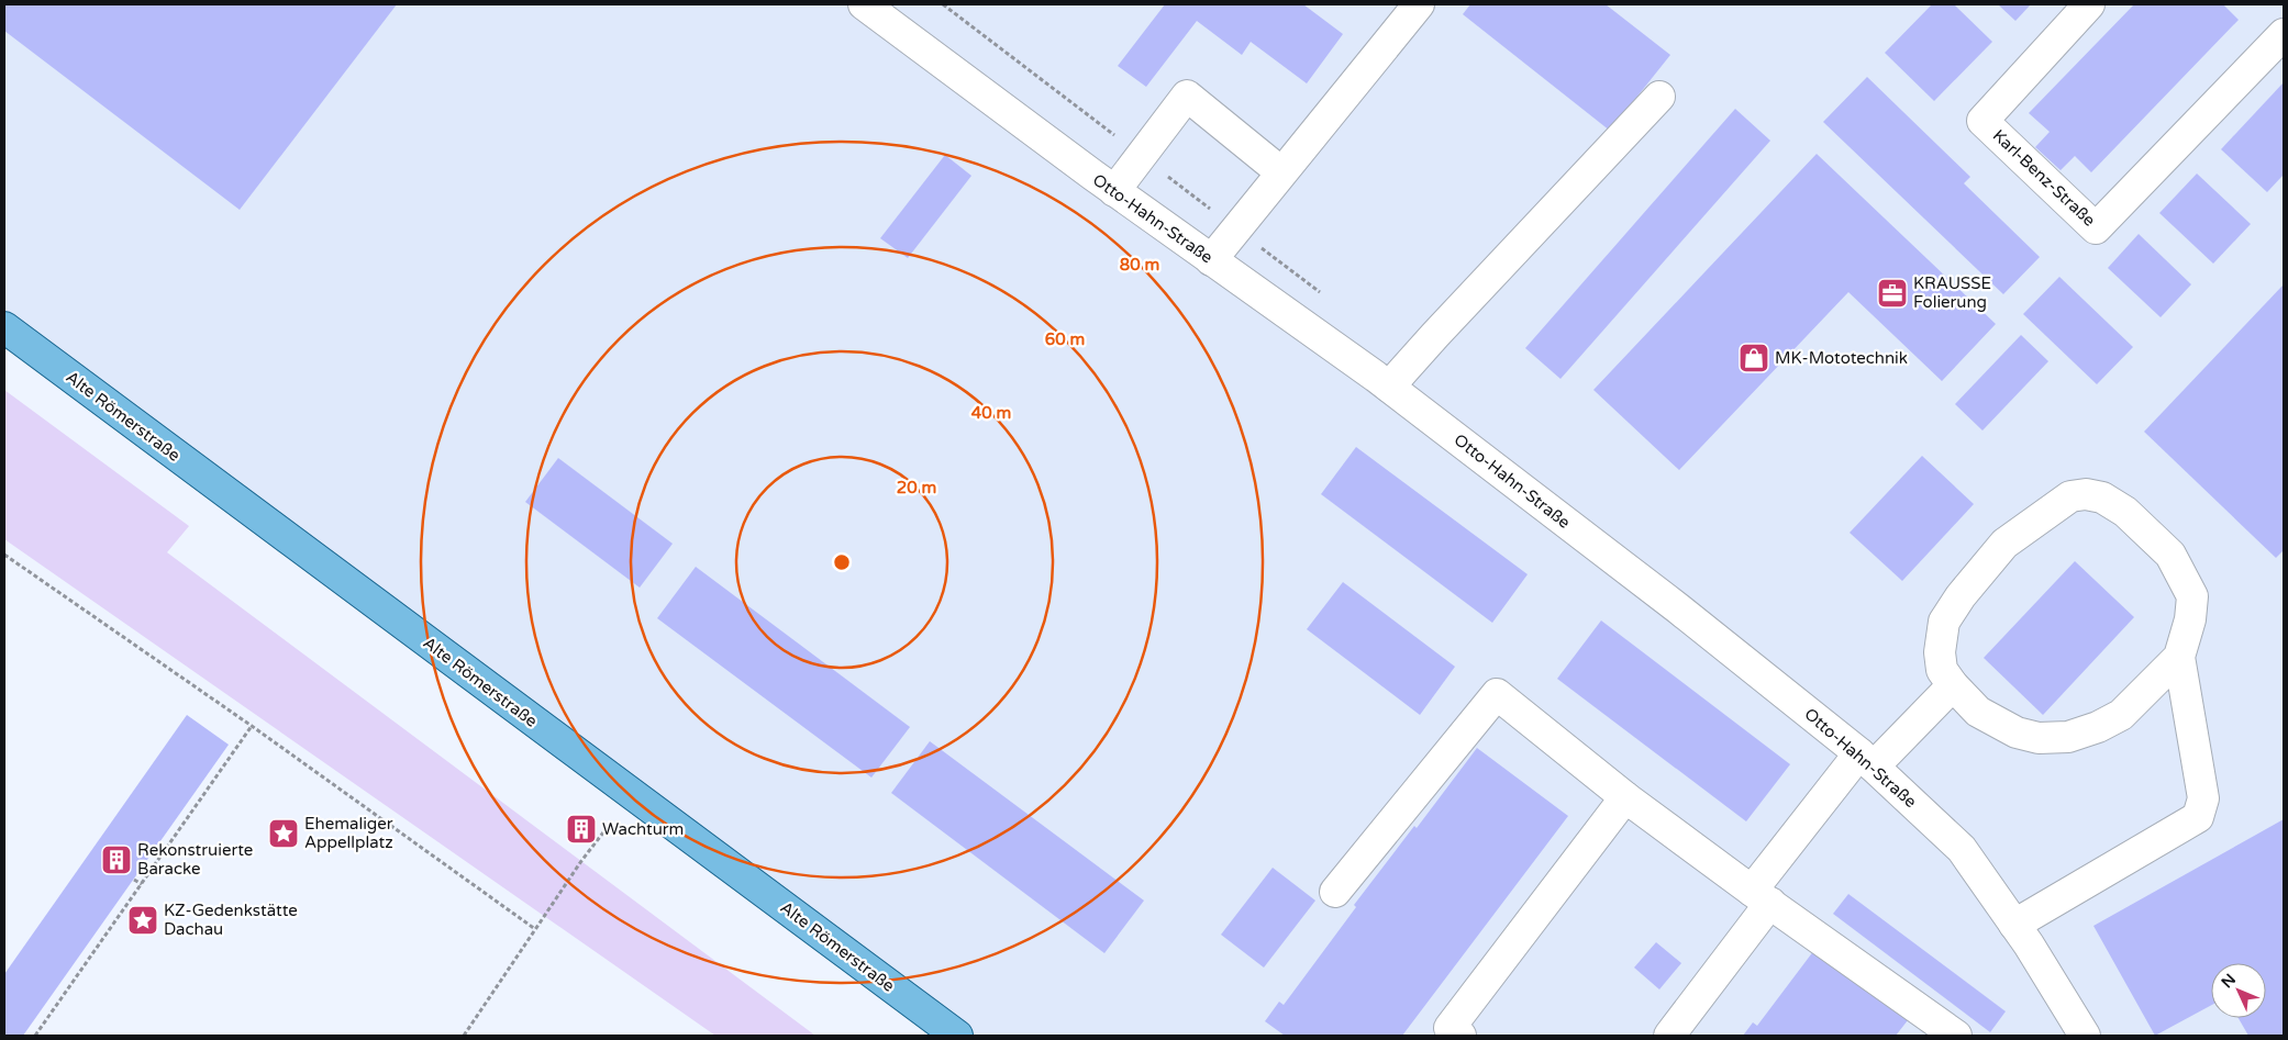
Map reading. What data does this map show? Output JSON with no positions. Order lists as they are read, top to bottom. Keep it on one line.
{"streets":{"main road":["Alte Römerstraße"],"street":["Karl-Benz-Straße","Otto-Hahn-Straße"]},"places":{"office":["KRAUSSE Folierung"],"shop":["MK-Mototechnik"],"building":["Wachturm","Rekonstruierte Baracke"],"place":["Ehemaliger Appellplatz","KZ-Gedenkstätte Dachau"]},"north":"top left","rings":["80 m","60 m","40 m","20 m"]}
